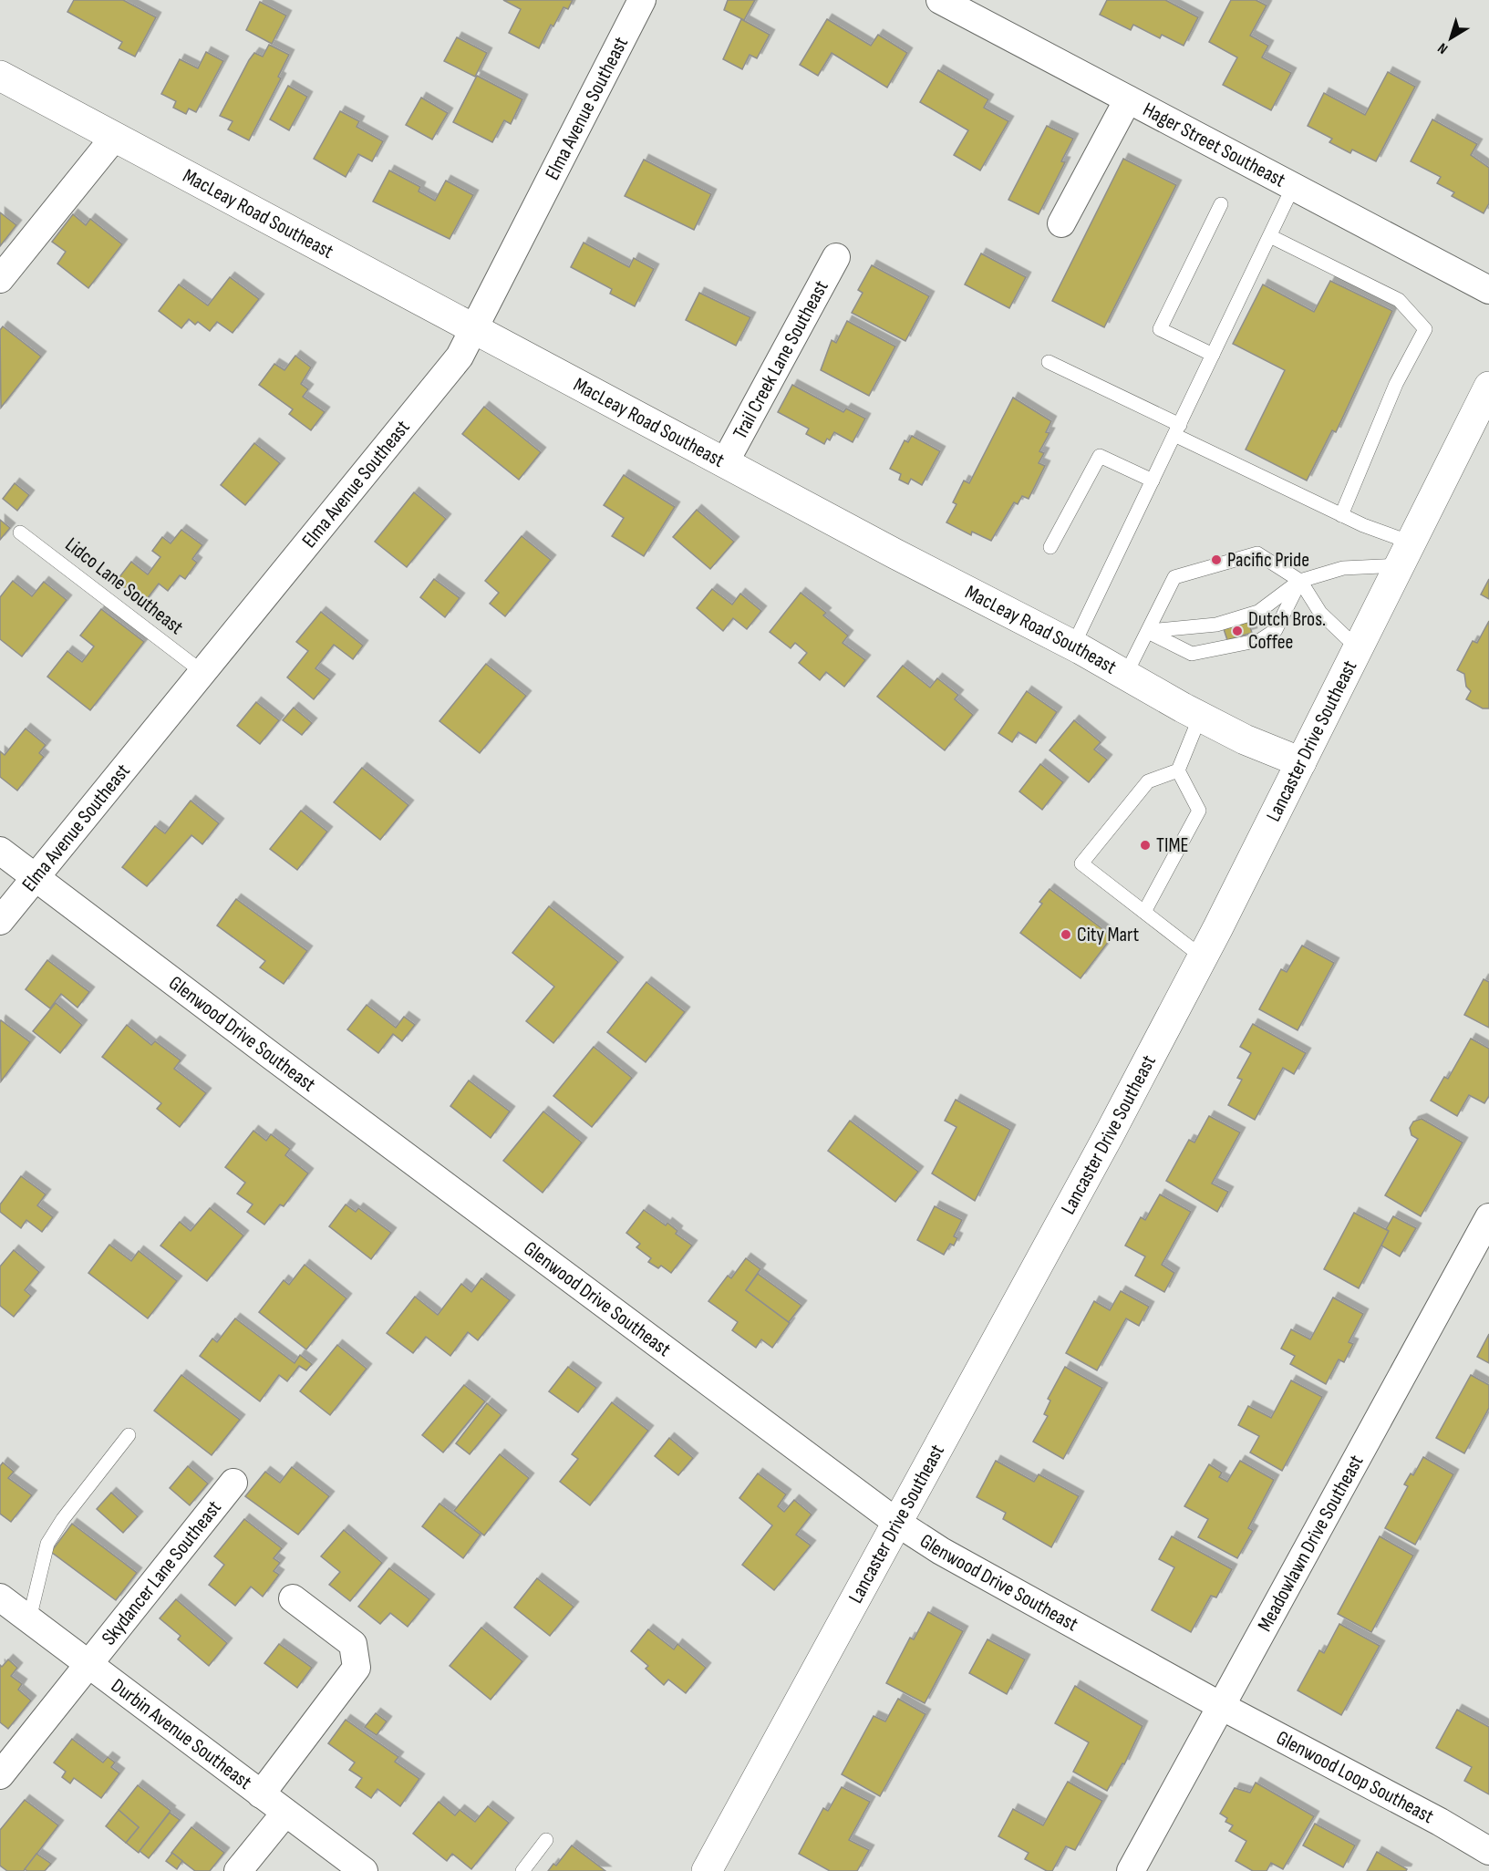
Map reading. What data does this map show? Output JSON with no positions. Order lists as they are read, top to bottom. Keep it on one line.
{"streets":{"main road":["MacLeay Road Southeast","Lancaster Drive Southeast"],"street":["Elma Avenue Southeast","Hager Street Southeast","Trail Creek Lane Southeast","Glenwood Drive Southeast","Meadowlawn Drive Southeast","Skydancer Lane Southeast","Durbin Avenue Southeast","Glenwood Loop Southeast"],"lane":["Lidco Lane Southeast"]},"crossings":[["Elma Avenue Southeast","MacLeay Road Southeast"],["Elma Avenue Southeast","Lidco Lane Southeast"],["Elma Avenue Southeast","Glenwood Drive Southeast"],["MacLeay Road Southeast","Trail Creek Lane Southeast"],["MacLeay Road Southeast","Lancaster Drive Southeast"],["Lancaster Drive Southeast","Glenwood Drive Southeast"],["Glenwood Drive Southeast","Meadowlawn Drive Southeast"],["Glenwood Drive Southeast","Glenwood Loop Southeast"],["Meadowlawn Drive Southeast","Glenwood Loop Southeast"],["Skydancer Lane Southeast","Durbin Avenue Southeast"]],"places":["Pacific Pride","Dutch Bros. Coffee","TIME","City Mart"],"north":"bottom left"}
